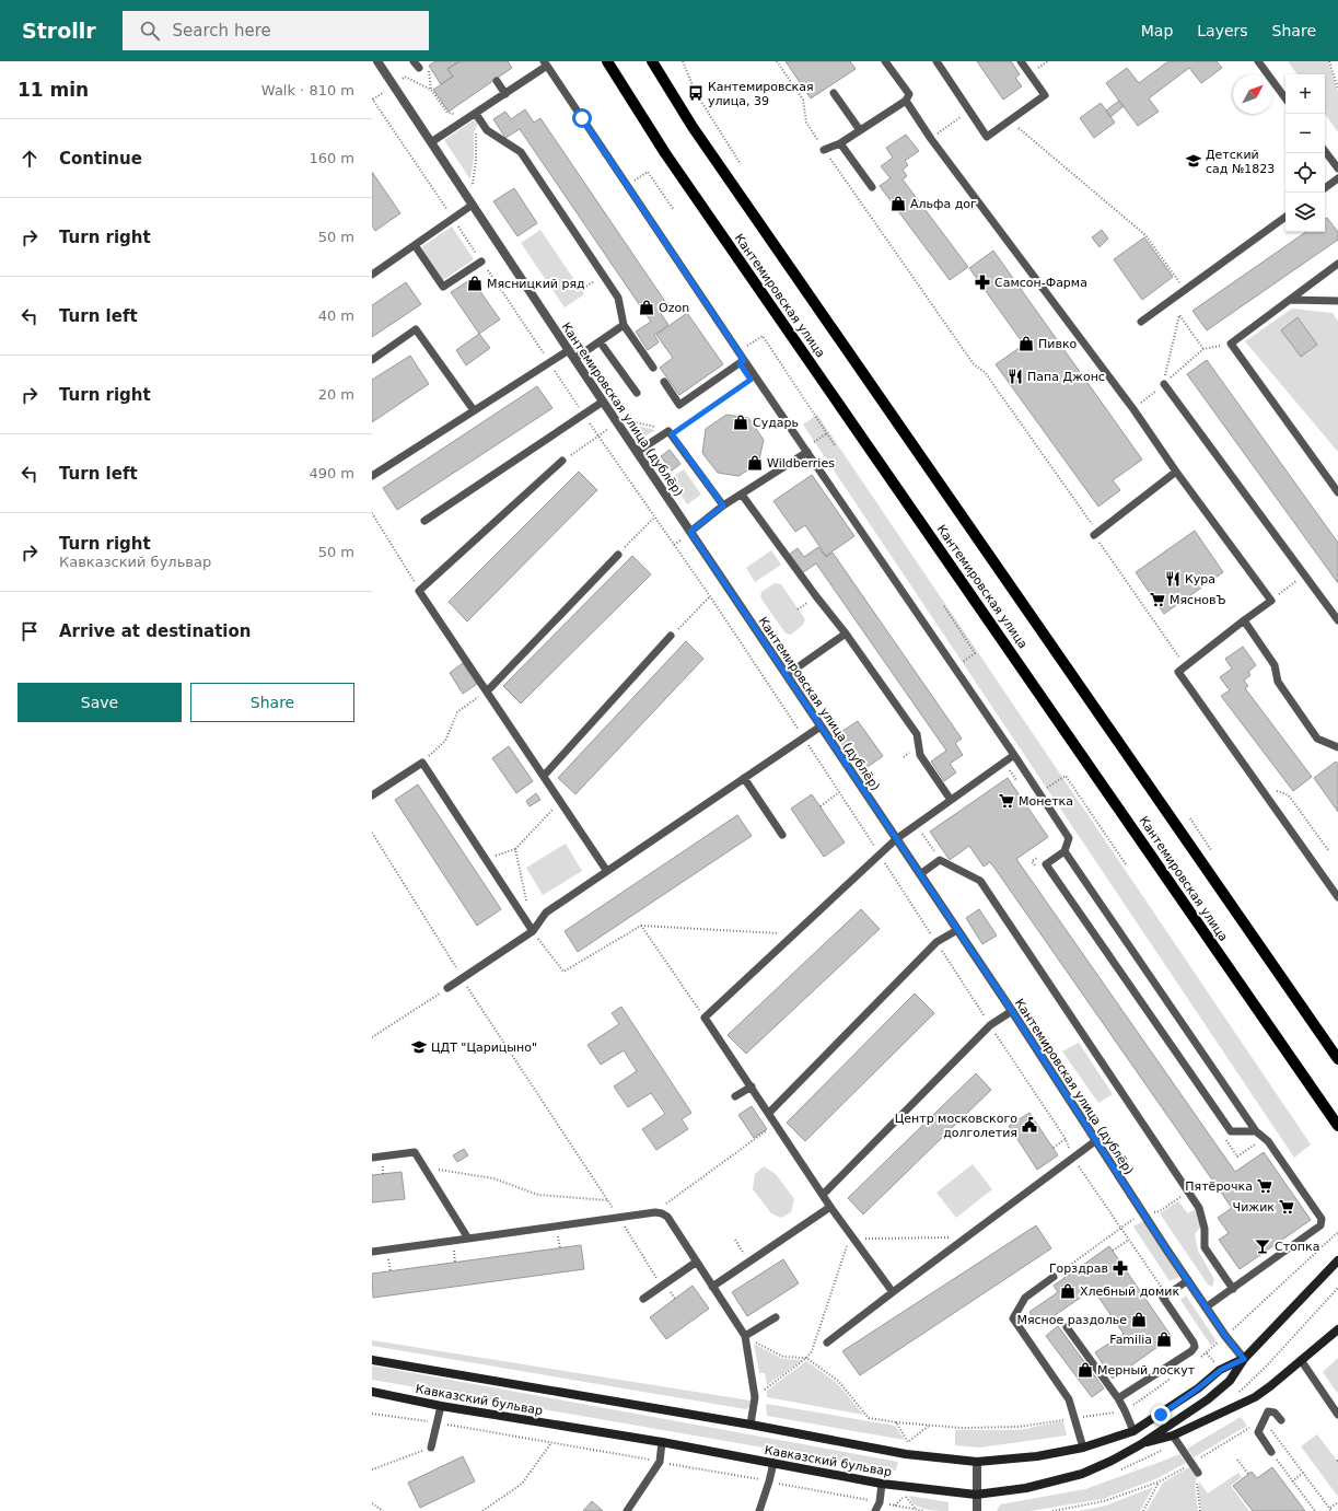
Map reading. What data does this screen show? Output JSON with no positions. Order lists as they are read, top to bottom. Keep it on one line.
{"streets":{"main road":["Кантемировская улица","Кавказский бульвар"],"street":["Кантемировская улица (дублёр)"]},"crossings":[["Кантемировская улица (дублёр)","Кавказский бульвар"]],"places":{"bus stop":["Кантемировская улица, 39"],"school or university":["Детский сад №1823","ЦДТ \"Царицыно\""],"shop":["Альфа дог","Мясницкий ряд","Ozon","Пивко","Сударь","Wildberries","Хлебный домик","Мясное раздолье","Familia","Мерный лоскут"],"pharmacy":["Самсон-Фарма","Горздрав"],"restaurant":["Папа Джонс","Кура"],"supermarket":["МясновЪ","Монетка","Пятёрочка","Чижик"],"public building":["Центр московского долголетия"],"bar":["Стопка"]},"north":"top right","page":{"header":"Strollr","search":"Search here","nav":["Map","Layers","Share"],"heading":["11 min","Walk · 810 m"],"map_buttons":["+","−"],"list":[["Continue","160 m"],["Turn right","50 m"],["Turn left","40 m"],["Turn right","20 m"],["Turn left","490 m"],["Turn right","Кавказский бульвар","50 m"],"Arrive at destination"],"buttons":["Save","Share"]}}
